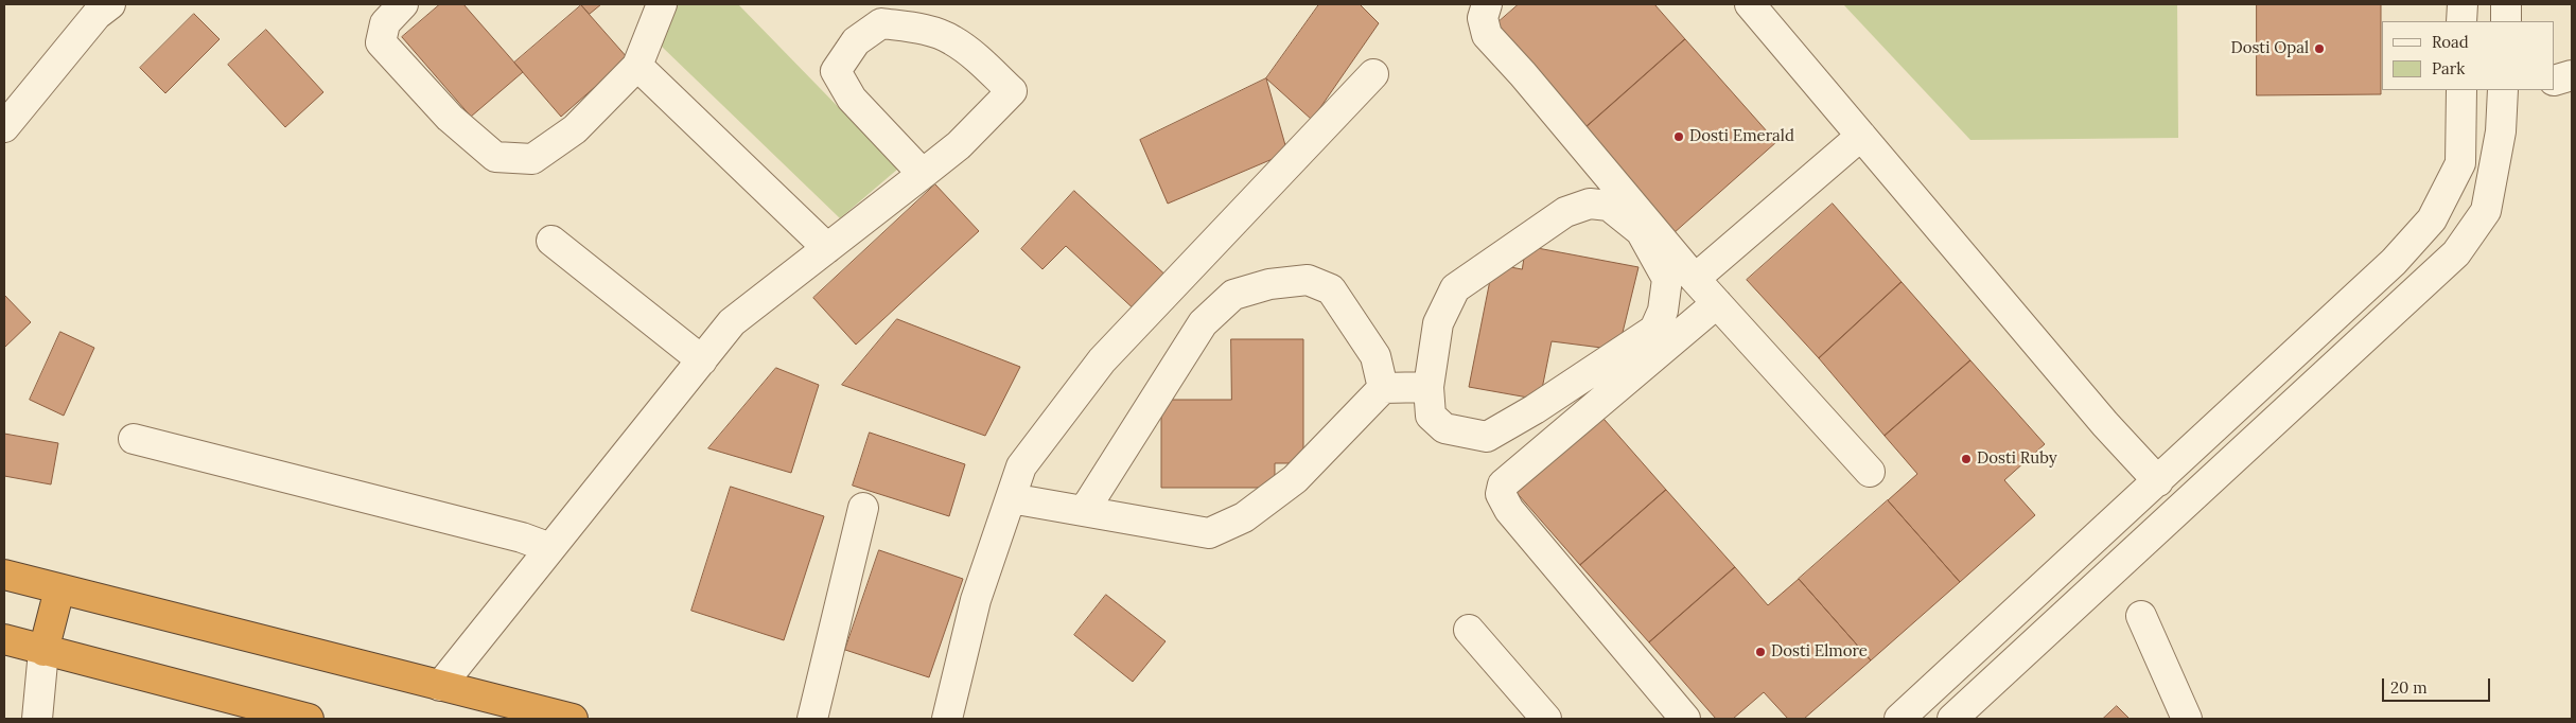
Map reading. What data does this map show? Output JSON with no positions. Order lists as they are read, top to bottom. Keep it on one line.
{"places":["Dosti Opal","Dosti Emerald","Dosti Ruby","Dosti Elmore"],"legend":["Road","Park"],"scale_bar":"20 m"}
